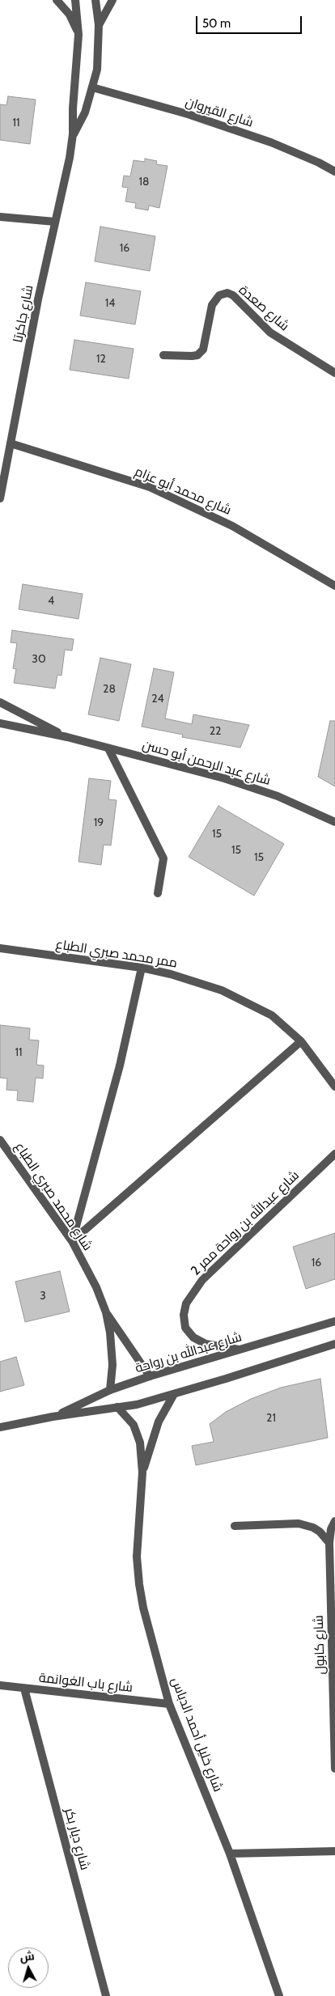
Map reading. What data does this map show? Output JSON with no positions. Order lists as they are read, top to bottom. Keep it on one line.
{"streets":{"street":["شارع القيروان","شارع صعدة","شارع جاكرتا","شارع محمد أبو عزام","شارع عبد الرحمن أبو حسن","ممر محمد صبري الطباع","شارع محمد صبري الطباع","شارع عبدالله بن رواحة ممر 2","شارع عبدالله بن رواحة","شارع كابول","شارع باب الغوانمة","شارع خليل أحمد الدباس","شارع ديار بكر"]},"crossings":[["شارع القيروان","شارع جاكرتا"],["شارع جاكرتا","شارع محمد أبو عزام"],["شارع محمد صبري الطباع","شارع عبدالله بن رواحة"],["شارع عبدالله بن رواحة ممر 2","شارع عبدالله بن رواحة"],["شارع عبدالله بن رواحة","شارع خليل أحمد الدباس"],["شارع باب الغوانمة","شارع خليل أحمد الدباس"],["شارع باب الغوانمة","شارع ديار بكر"]],"house_numbers":["11","18","16","14","12","4","30","28","24","22","19","15","15","15","11","16","3","21"],"scale_bar":"50 m","north":"top"}
